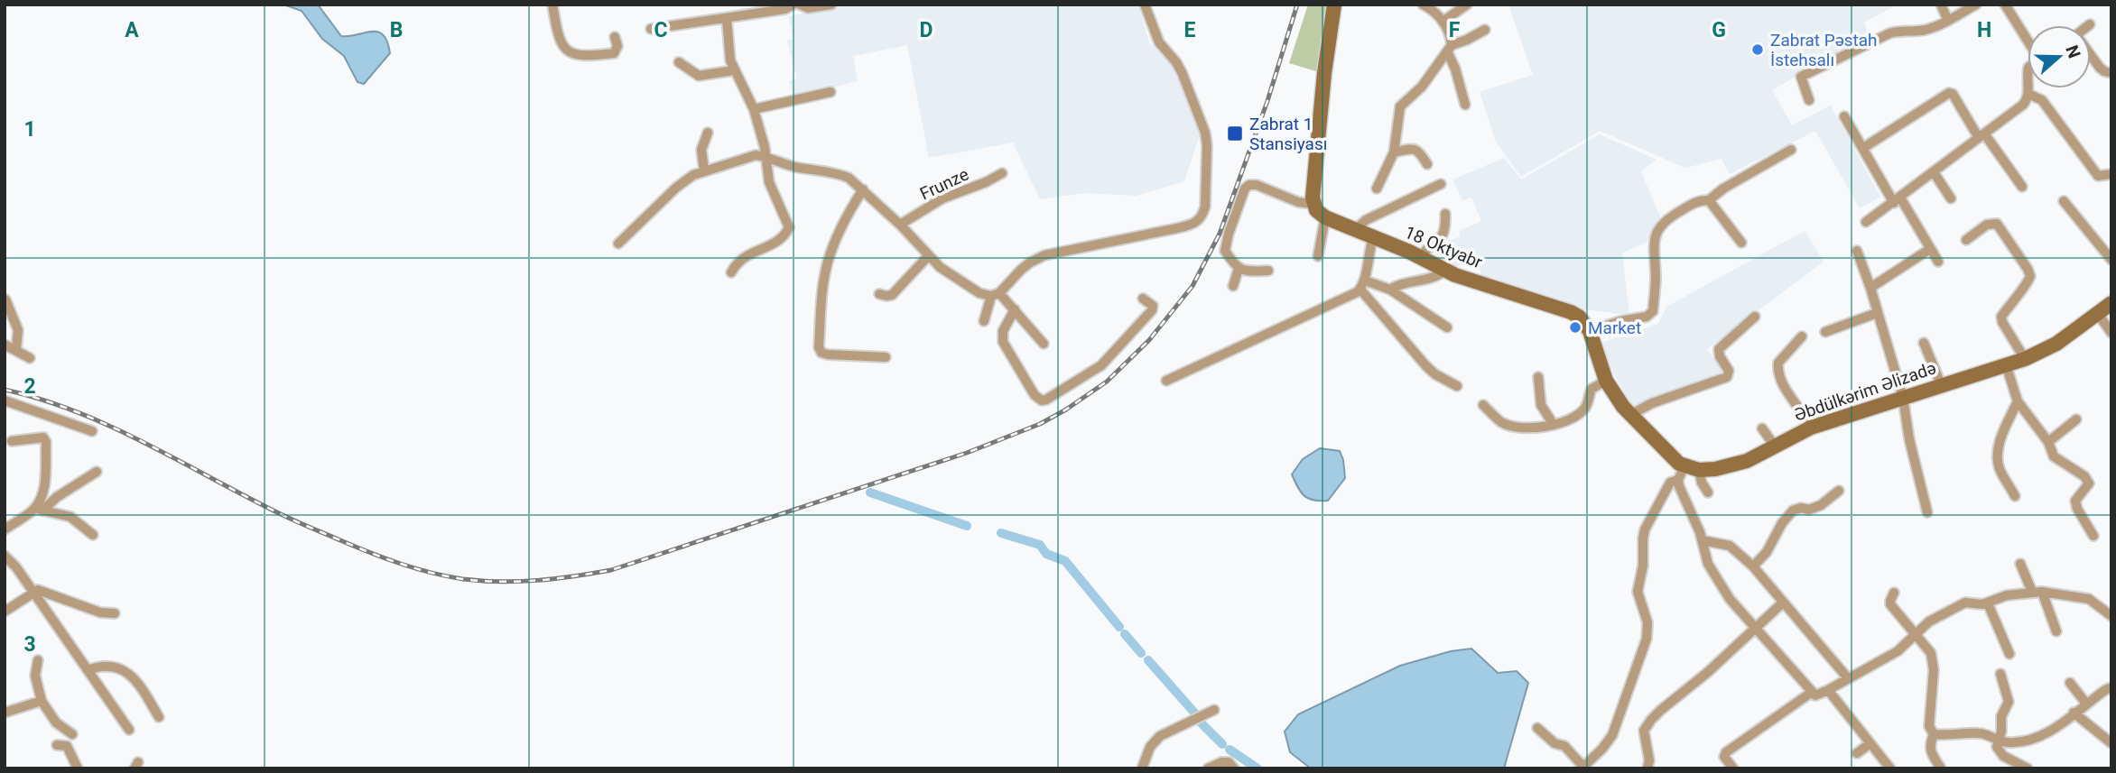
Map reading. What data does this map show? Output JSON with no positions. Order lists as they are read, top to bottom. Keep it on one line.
{"streets":{"street":["Frunze","18 Oktyabr","Əbdülkərim Əlizadə"]},"places":{"other":["Zabrat Pəstah İstehsalı","Market"],"transit":["Zabrat 1 Stansiyası"]},"north":"right","grid":{"columns":["A","B","C","D","E","F","G","H"],"rows":["1","2","3"]}}
